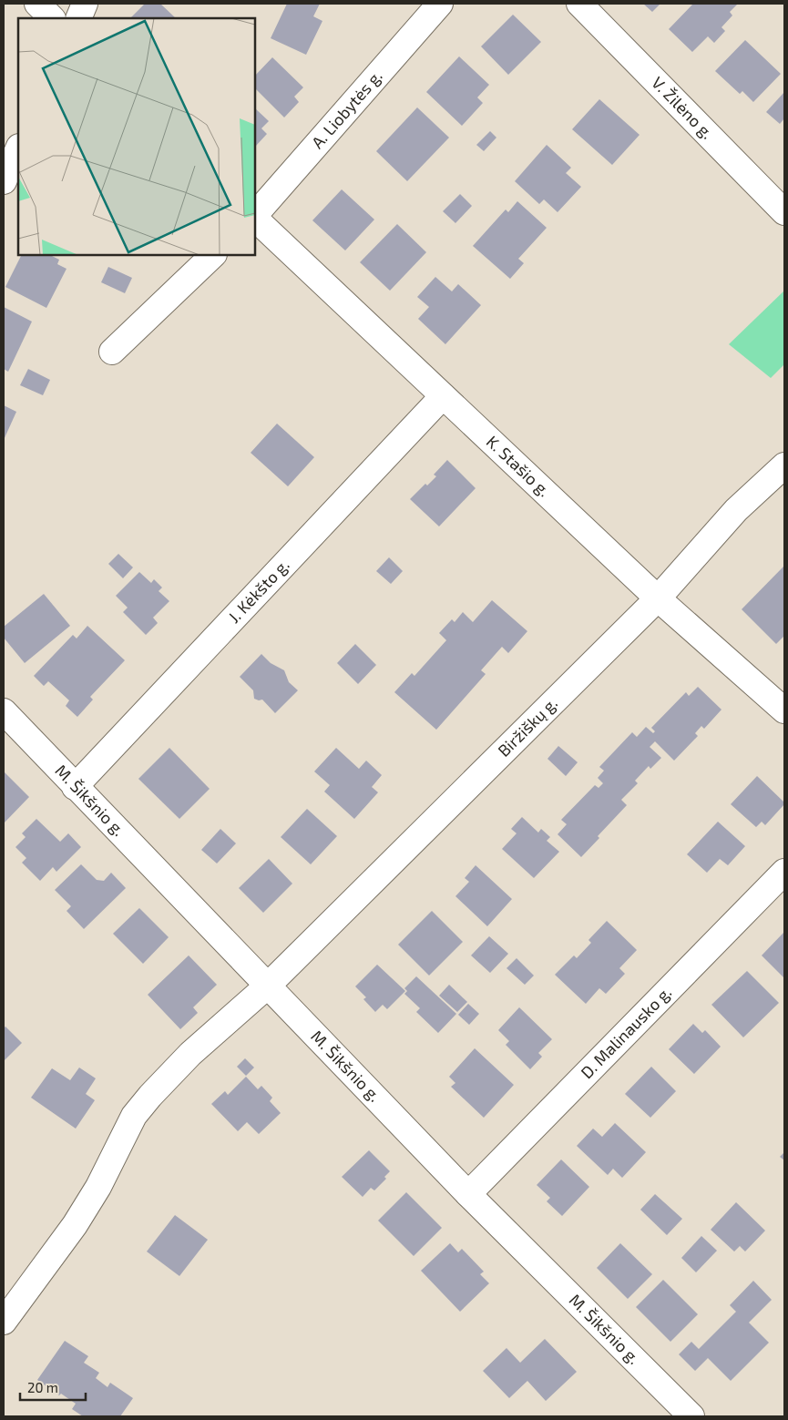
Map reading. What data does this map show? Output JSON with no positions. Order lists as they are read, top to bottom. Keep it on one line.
{"streets":{"street":["V. Žilėno g.","A. Liobytės g.","K. Stašio g.","J. Kėkšto g.","Biržiškų g.","M. Šikšnio g.","D. Malinausko g."]},"crossings":[["K. Stašio g.","J. Kėkšto g."],["K. Stašio g.","Biržiškų g."],["J. Kėkšto g.","M. Šikšnio g."],["Biržiškų g.","M. Šikšnio g."],["M. Šikšnio g.","D. Malinausko g."]],"scale_bar":"20 m"}
